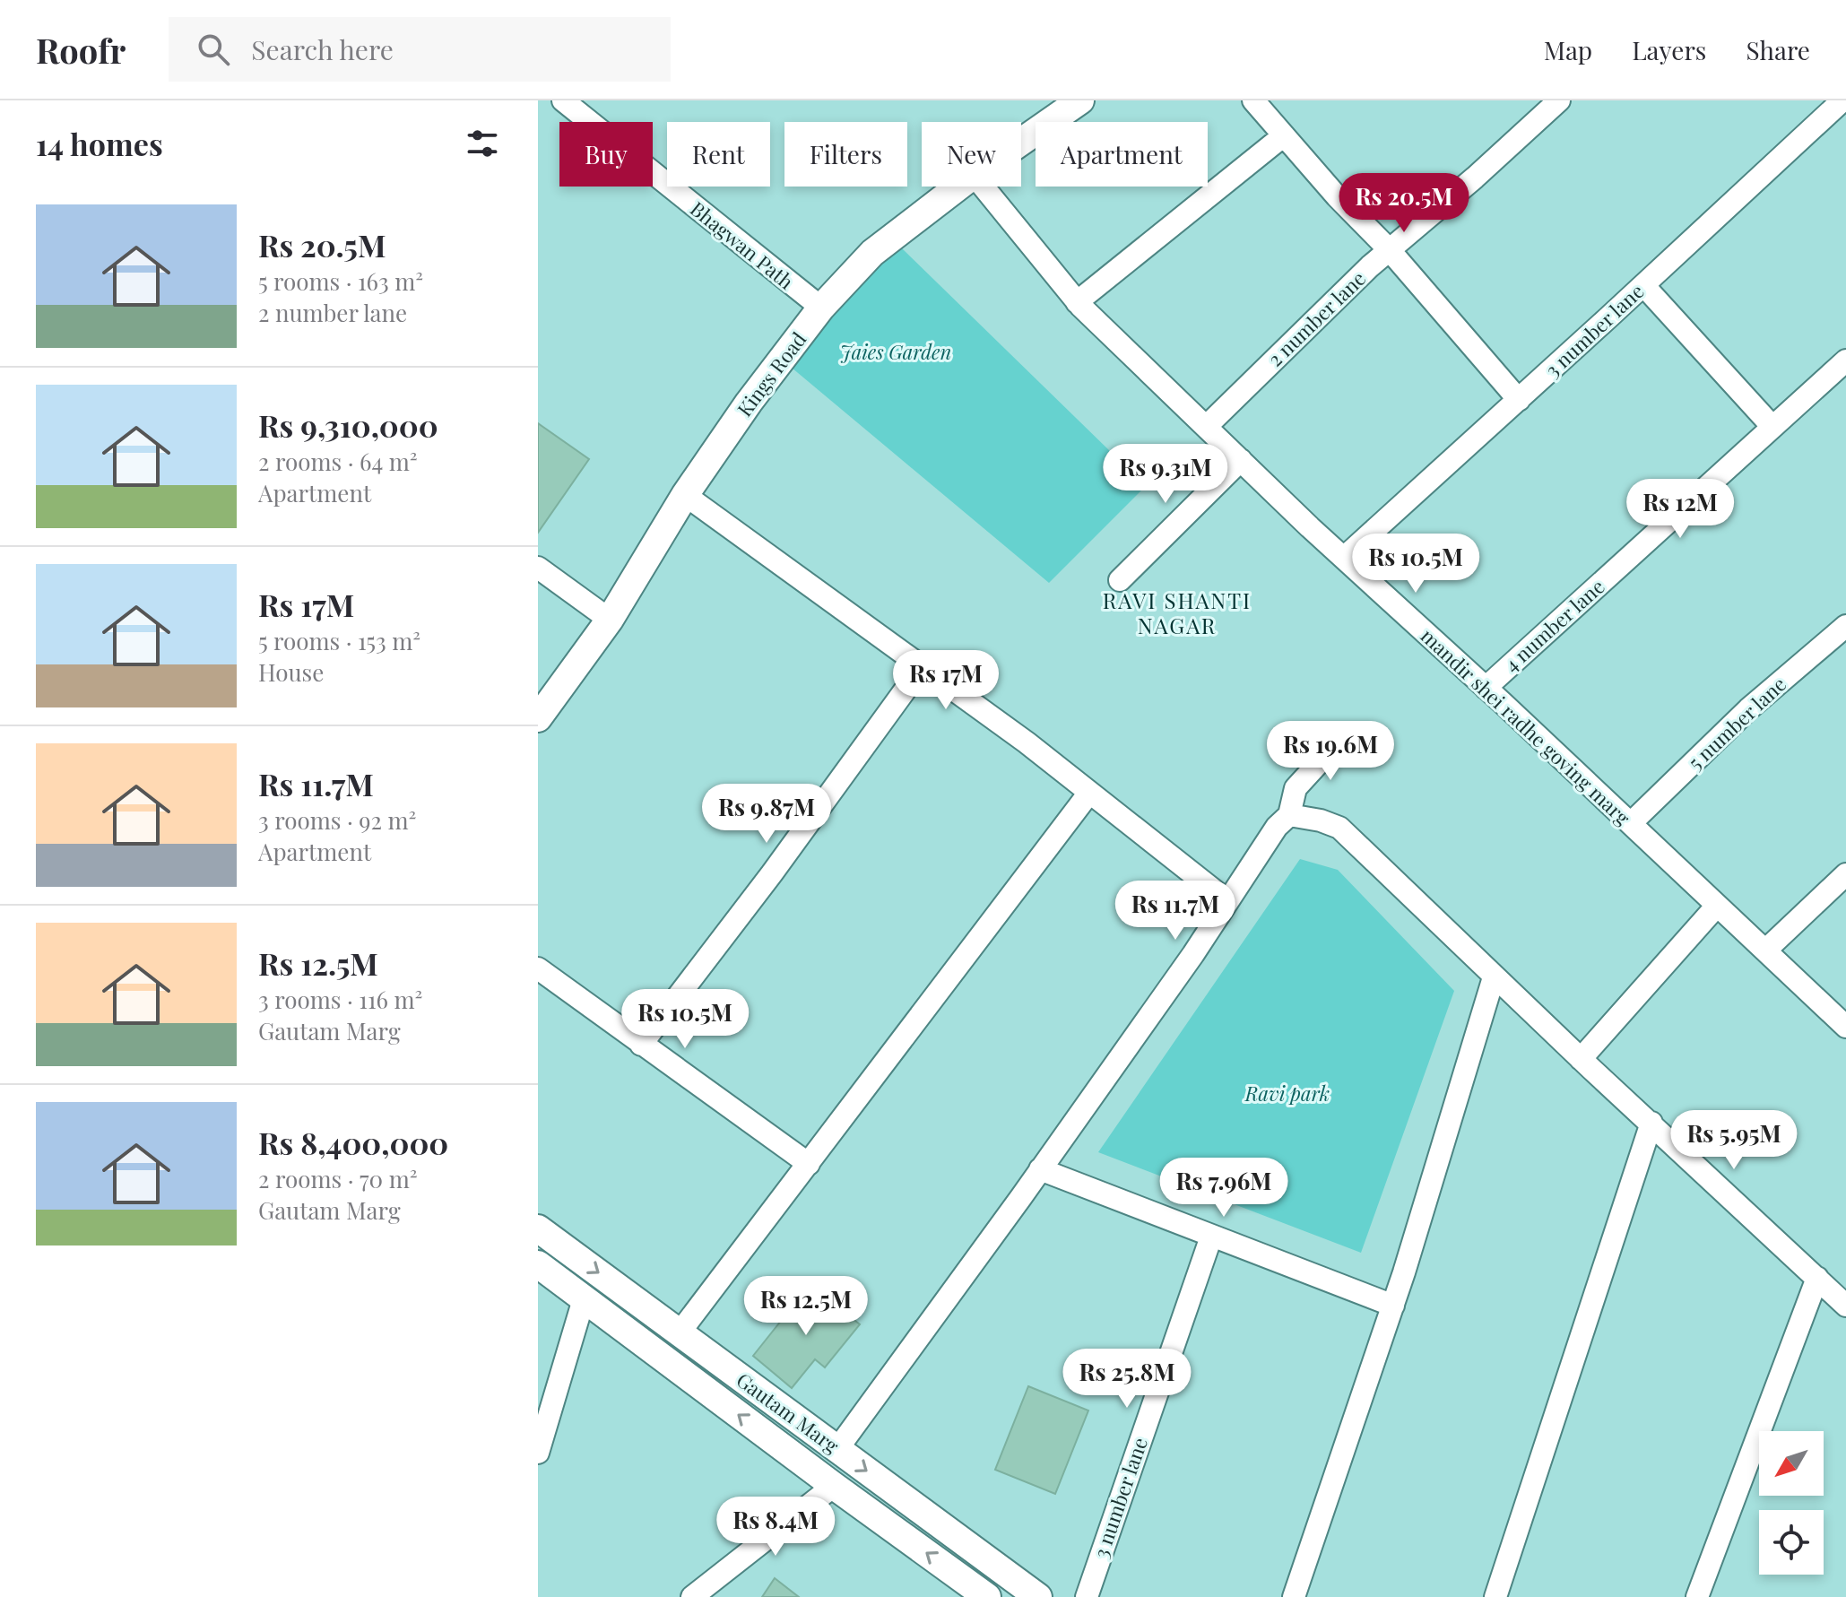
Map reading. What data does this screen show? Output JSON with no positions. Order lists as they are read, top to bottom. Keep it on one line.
{"streets":{"street":["Bhagwan Path","2 number lane","3 number lane","Kings Road","4 number lane","5 number lane","mandir shei radhe goving marg","Gautam Marg"]},"crossings":[["Bhagwan Path","Kings Road"],["2 number lane","mandir shei radhe goving marg"],["3 number lane","mandir shei radhe goving marg"],["4 number lane","mandir shei radhe goving marg"],["5 number lane","mandir shei radhe goving marg"]],"districts":["RAVI SHANTI NAGAR"],"parks":["Jaies Garden","Ravi park"],"north":"bottom left","page":{"header":"Roofr","search":"Search here","nav":["Map","Layers","Share"],"heading":"14 homes","chip":["Buy","Rent","Filters","New","Apartment"],"price":["Rs 20.5M","Rs 9.31M","Rs 12M","Rs 10.5M","Rs 17M","Rs 19.6M","Rs 9.87M","Rs 11.7M","Rs 10.5M","Rs 5.95M","Rs 7.96M","Rs 12.5M","Rs 25.8M","Rs 8.4M"],"list":[{"name":"Rs 20.5M","note":"5 rooms · 163 m² · 2 number lane"},{"name":"Rs 9,310,000","note":"2 rooms · 64 m² · Apartment"},{"name":"Rs 17M","note":"5 rooms · 153 m² · House"},{"name":"Rs 11.7M","note":"3 rooms · 92 m² · Apartment"},{"name":"Rs 12.5M","note":"3 rooms · 116 m² · Gautam Marg"},{"name":"Rs 8,400,000","note":"2 rooms · 70 m² · Gautam Marg"}]}}
